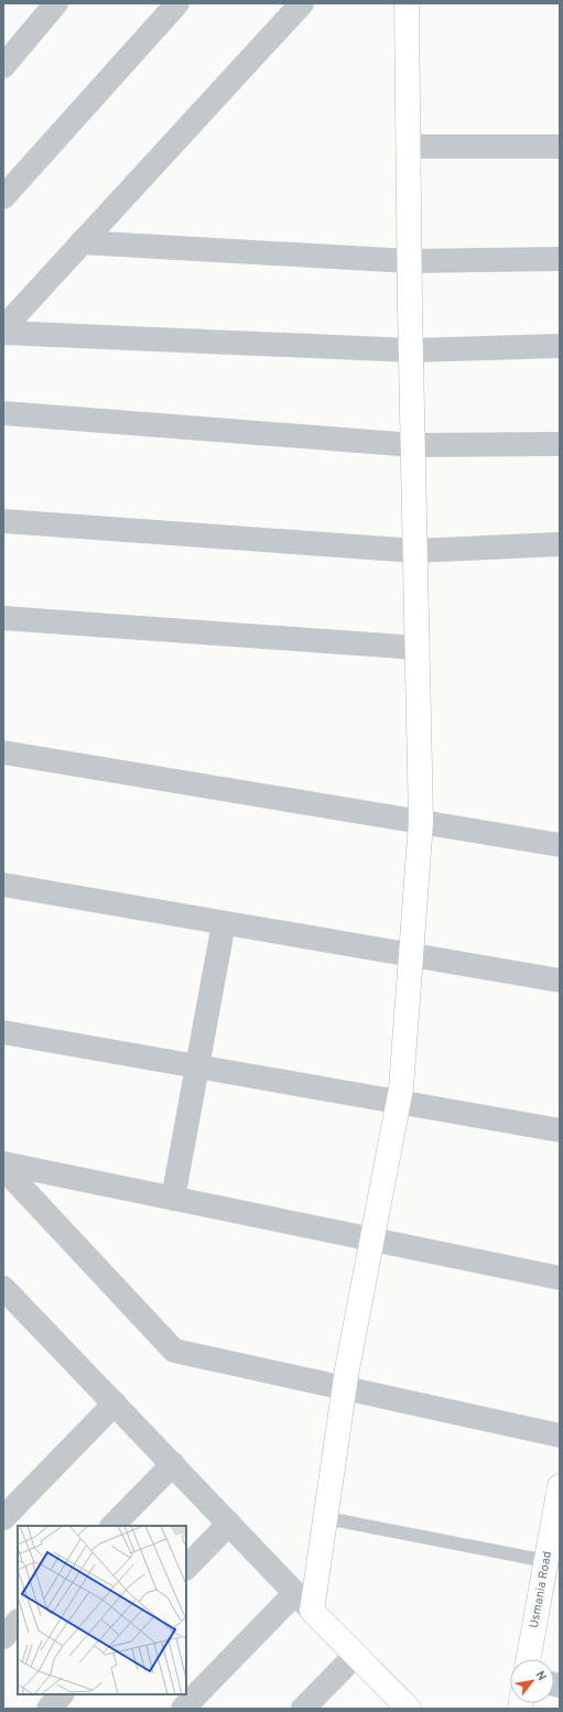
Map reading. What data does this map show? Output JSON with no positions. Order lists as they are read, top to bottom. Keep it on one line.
{"streets":{"street":["Usmania Road"]},"north":"top right"}
